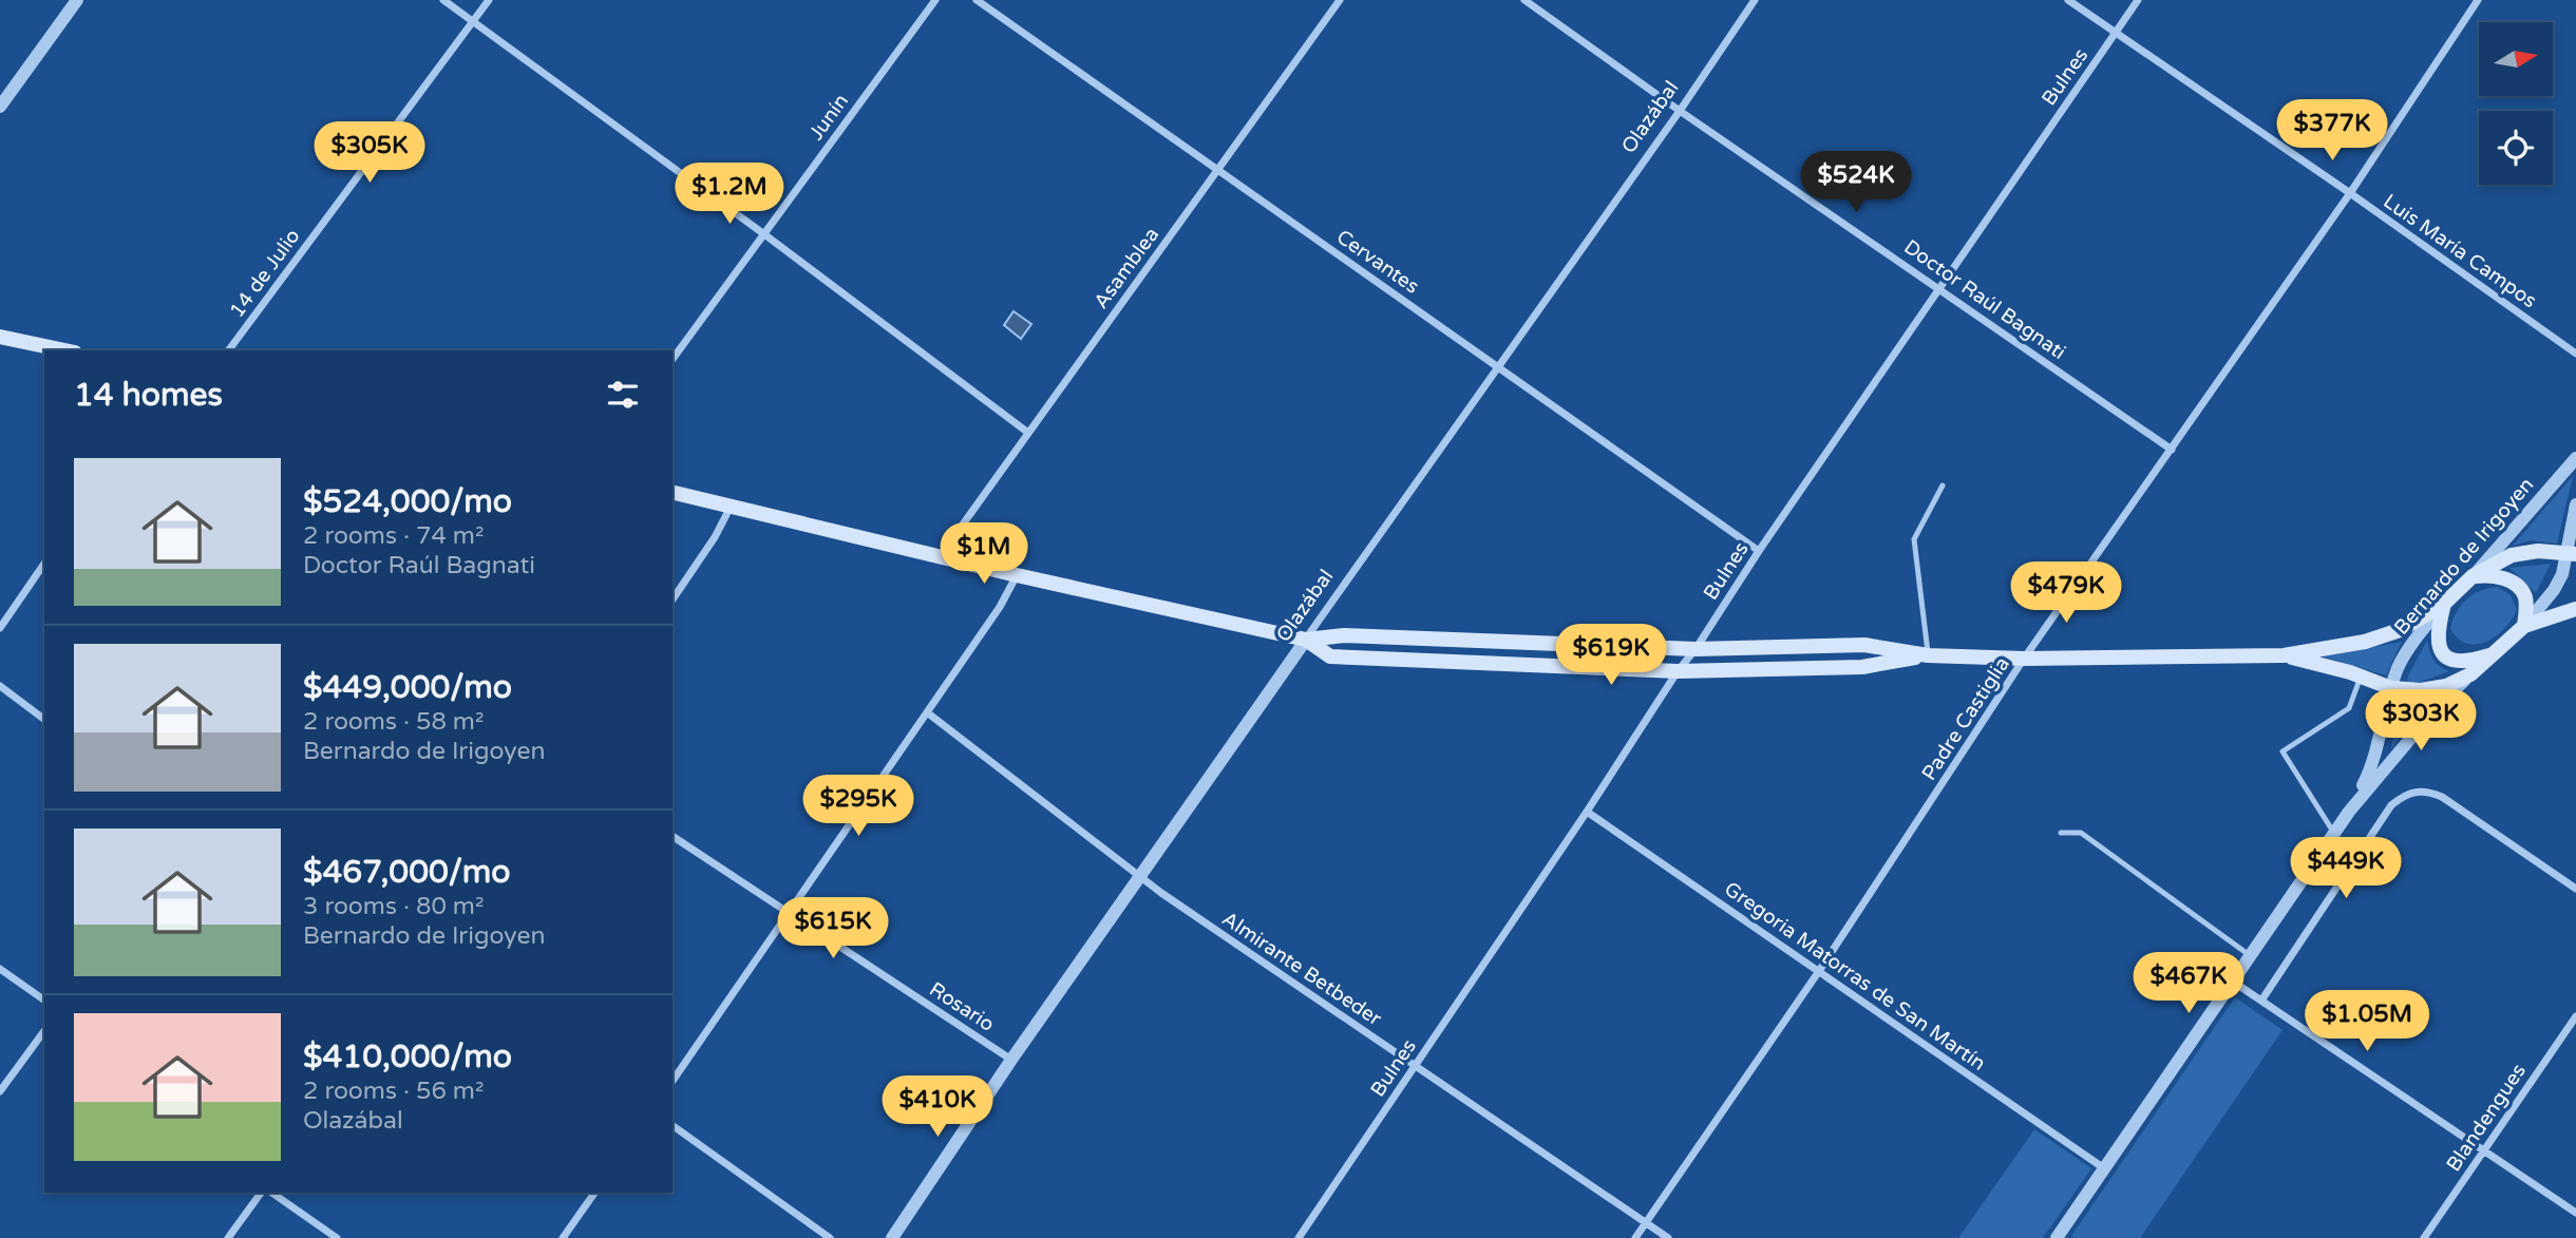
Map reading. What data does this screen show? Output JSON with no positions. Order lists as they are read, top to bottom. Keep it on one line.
{"streets":{"main road":["Bernardo de Irigoyen"],"street":["Bulnes","Junín","Olazábal","Luis María Campos","Cervantes","Asamblea","14 de Julio","Doctor Raúl Bagnati","Padre Castiglia","Almirante Betbeder","Gregoria Matorras de San Martín","Rosario","Blandengues"]},"crossings":[["Bulnes","Luis María Campos"],["Bulnes","Cervantes"],["Bulnes","Doctor Raúl Bagnati"],["Bulnes","Almirante Betbeder"],["Bulnes","Gregoria Matorras de San Martín"],["Olazábal","Cervantes"],["Olazábal","Doctor Raúl Bagnati"],["Olazábal","Almirante Betbeder"],["Olazábal","Rosario"],["Luis María Campos","Padre Castiglia"],["Cervantes","Asamblea"],["Doctor Raúl Bagnati","Padre Castiglia"],["Bernardo de Irigoyen","Gregoria Matorras de San Martín"],["Padre Castiglia","Almirante Betbeder"],["Padre Castiglia","Gregoria Matorras de San Martín"]],"north":"right","page":{"price":["$377K","$305K","$524K","$1.2M","$1M","$479K","$619K","$303K","$295K","$449K","$615K","$467K","$1.05M","$410K"],"heading":"14 homes","list":[{"name":"$524,000/mo","note":"2 rooms · 74 m² · Doctor Raúl Bagnati"},{"name":"$449,000/mo","note":"2 rooms · 58 m² · Bernardo de Irigoyen"},{"name":"$467,000/mo","note":"3 rooms · 80 m² · Bernardo de Irigoyen"},{"name":"$410,000/mo","note":"2 rooms · 56 m² · Olazábal"}]}}
